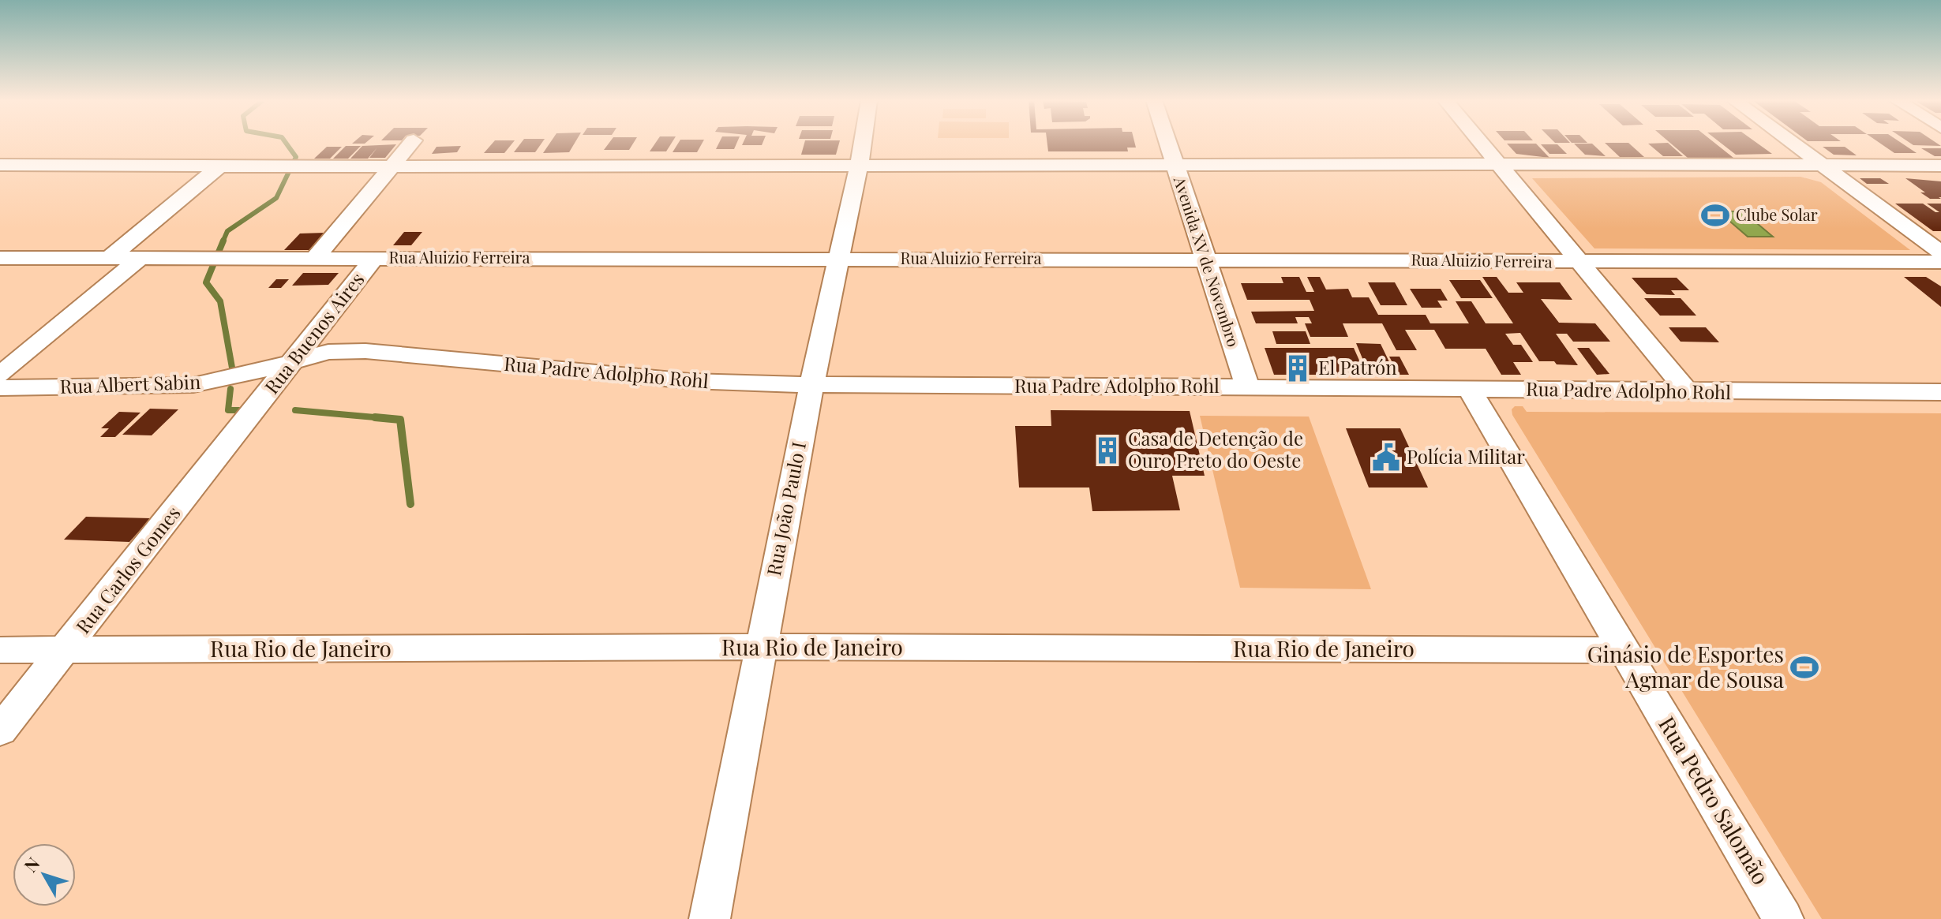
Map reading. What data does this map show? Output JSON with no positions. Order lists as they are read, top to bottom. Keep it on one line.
{"streets":{"street":["Rua Aluizio Ferreira","Avenida XV de Novembro","Rua Buenos Aires","Rua Padre Adolpho Rohl","Rua Albert Sabin","Rua João Paulo I","Rua Carlos Gomes","Rua Rio de Janeiro","Rua Pedro Salomão"]},"crossings":[["Rua Aluizio Ferreira","Avenida XV de Novembro"],["Rua Aluizio Ferreira","Rua Buenos Aires"],["Rua Aluizio Ferreira","Rua João Paulo I"],["Avenida XV de Novembro","Rua Padre Adolpho Rohl"],["Rua Buenos Aires","Rua Padre Adolpho Rohl"],["Rua Buenos Aires","Rua Albert Sabin"],["Rua Buenos Aires","Rua Carlos Gomes"],["Rua Padre Adolpho Rohl","Rua Albert Sabin"],["Rua Padre Adolpho Rohl","Rua João Paulo I"],["Rua Padre Adolpho Rohl","Rua Pedro Salomão"],["Rua João Paulo I","Rua Rio de Janeiro"],["Rua Carlos Gomes","Rua Rio de Janeiro"],["Rua Rio de Janeiro","Rua Pedro Salomão"]],"places":{"sports":["Clube Solar","Ginásio de Esportes Agmar de Sousa"],"building":["El Patrón","Casa de Detenção de Ouro Preto do Oeste"],"public building":["Polícia Militar"]},"north":"top left"}
